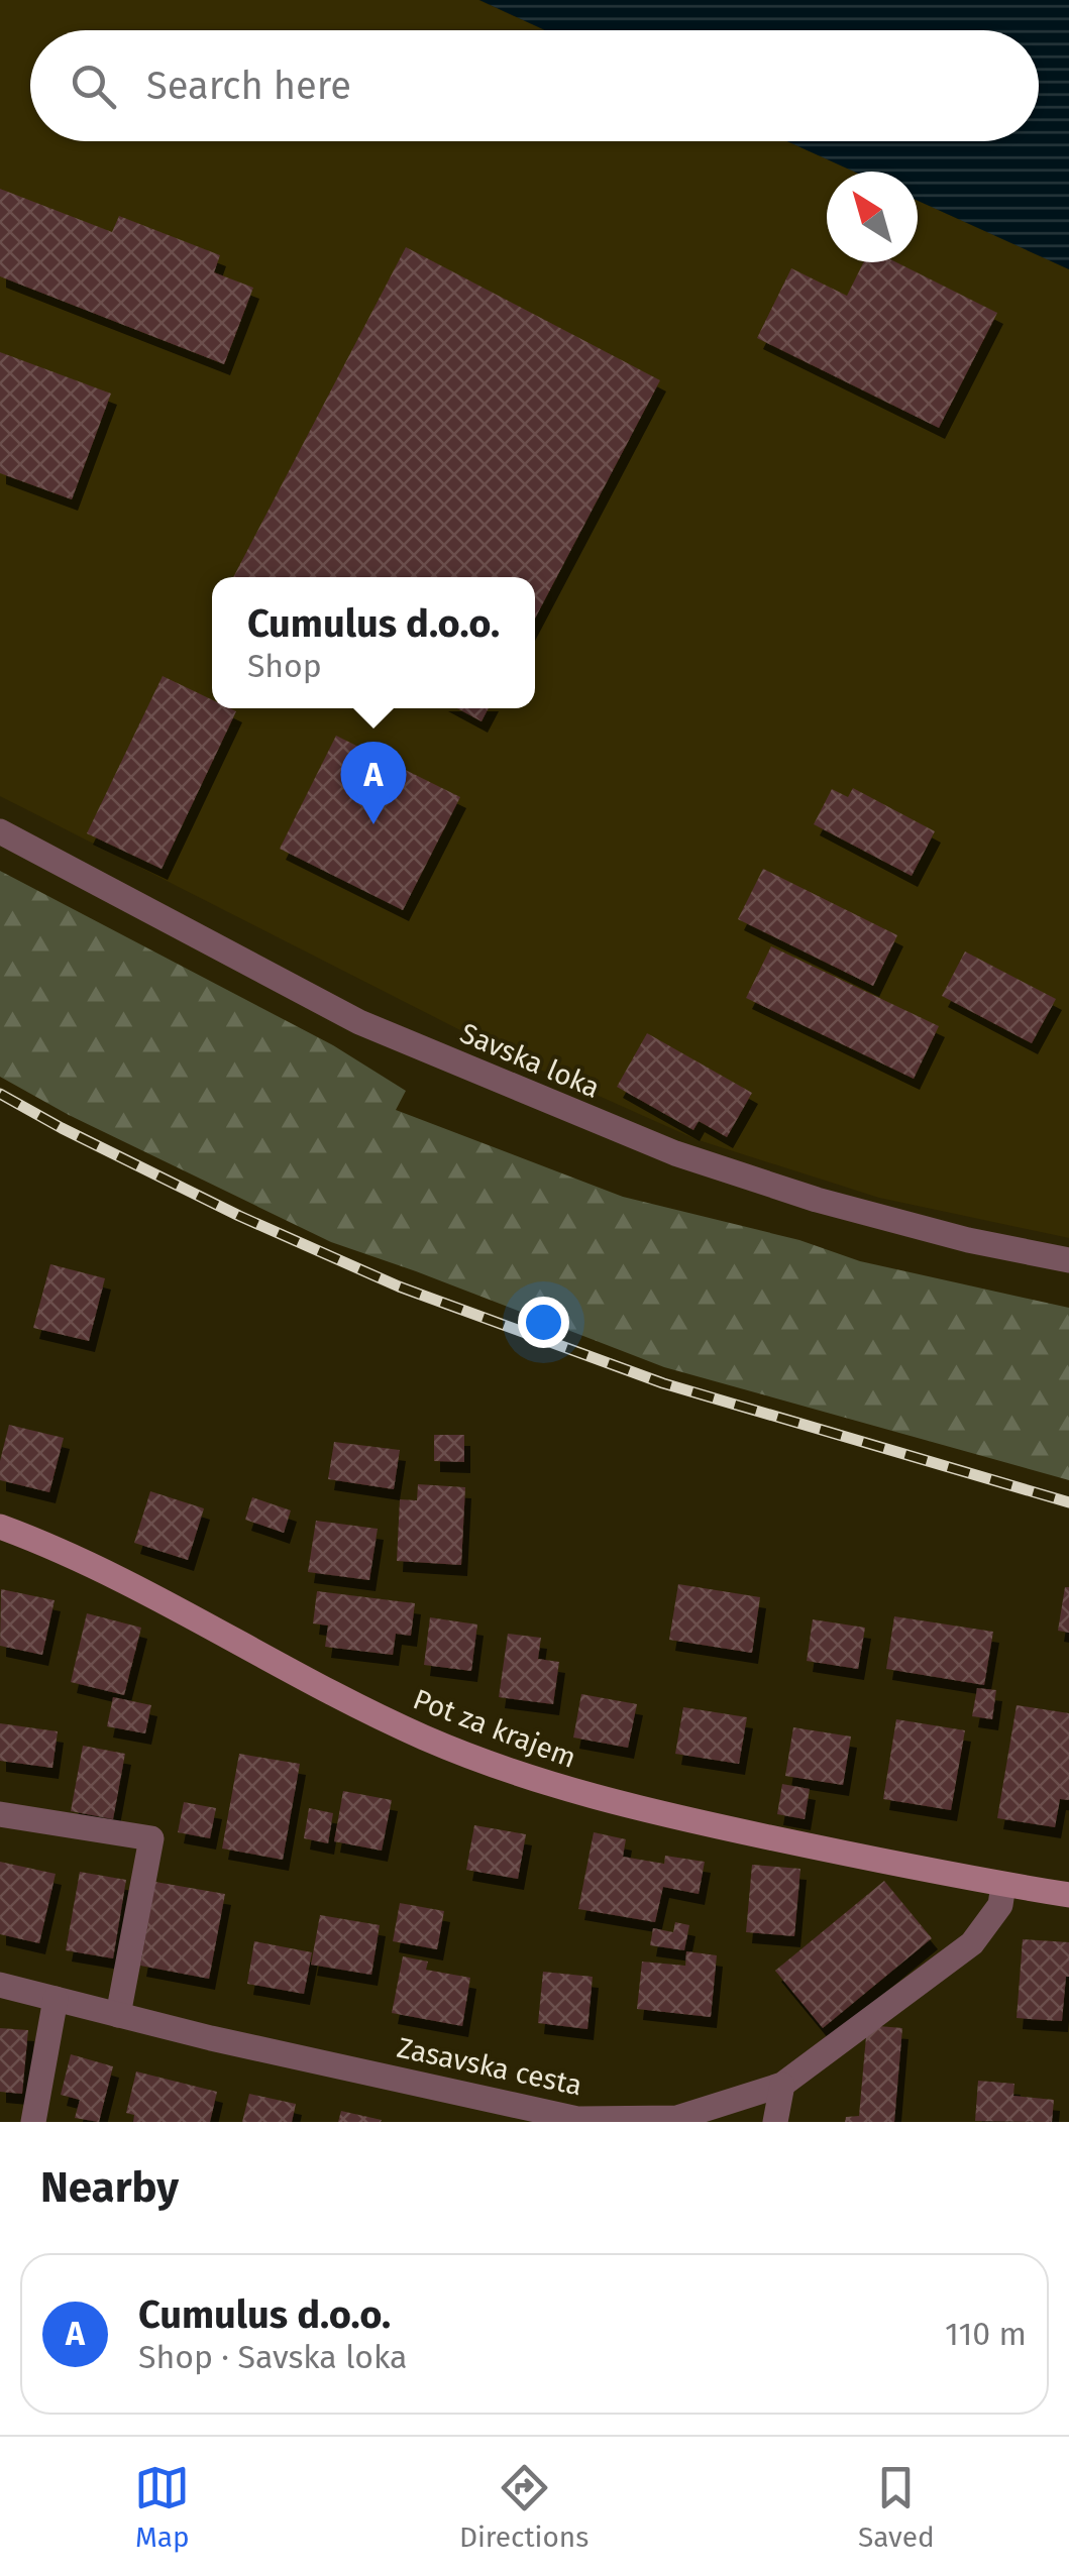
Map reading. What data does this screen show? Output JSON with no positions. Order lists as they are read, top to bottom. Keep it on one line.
{"streets":{"street":["Savska loka","Pot za krajem","Zasavska cesta"]},"crossings":[["Pot za krajem","Zasavska cesta"]],"north":"top left","page":{"search":"Search here","popup":["Cumulus d.o.o.","Shop"],"pins":"A","heading":"Nearby","list":[{"mark":"A","name":"Cumulus d.o.o.","note":"Shop · Savska loka","value":"110 m"}],"nav":["Map","Directions","Saved"]}}
